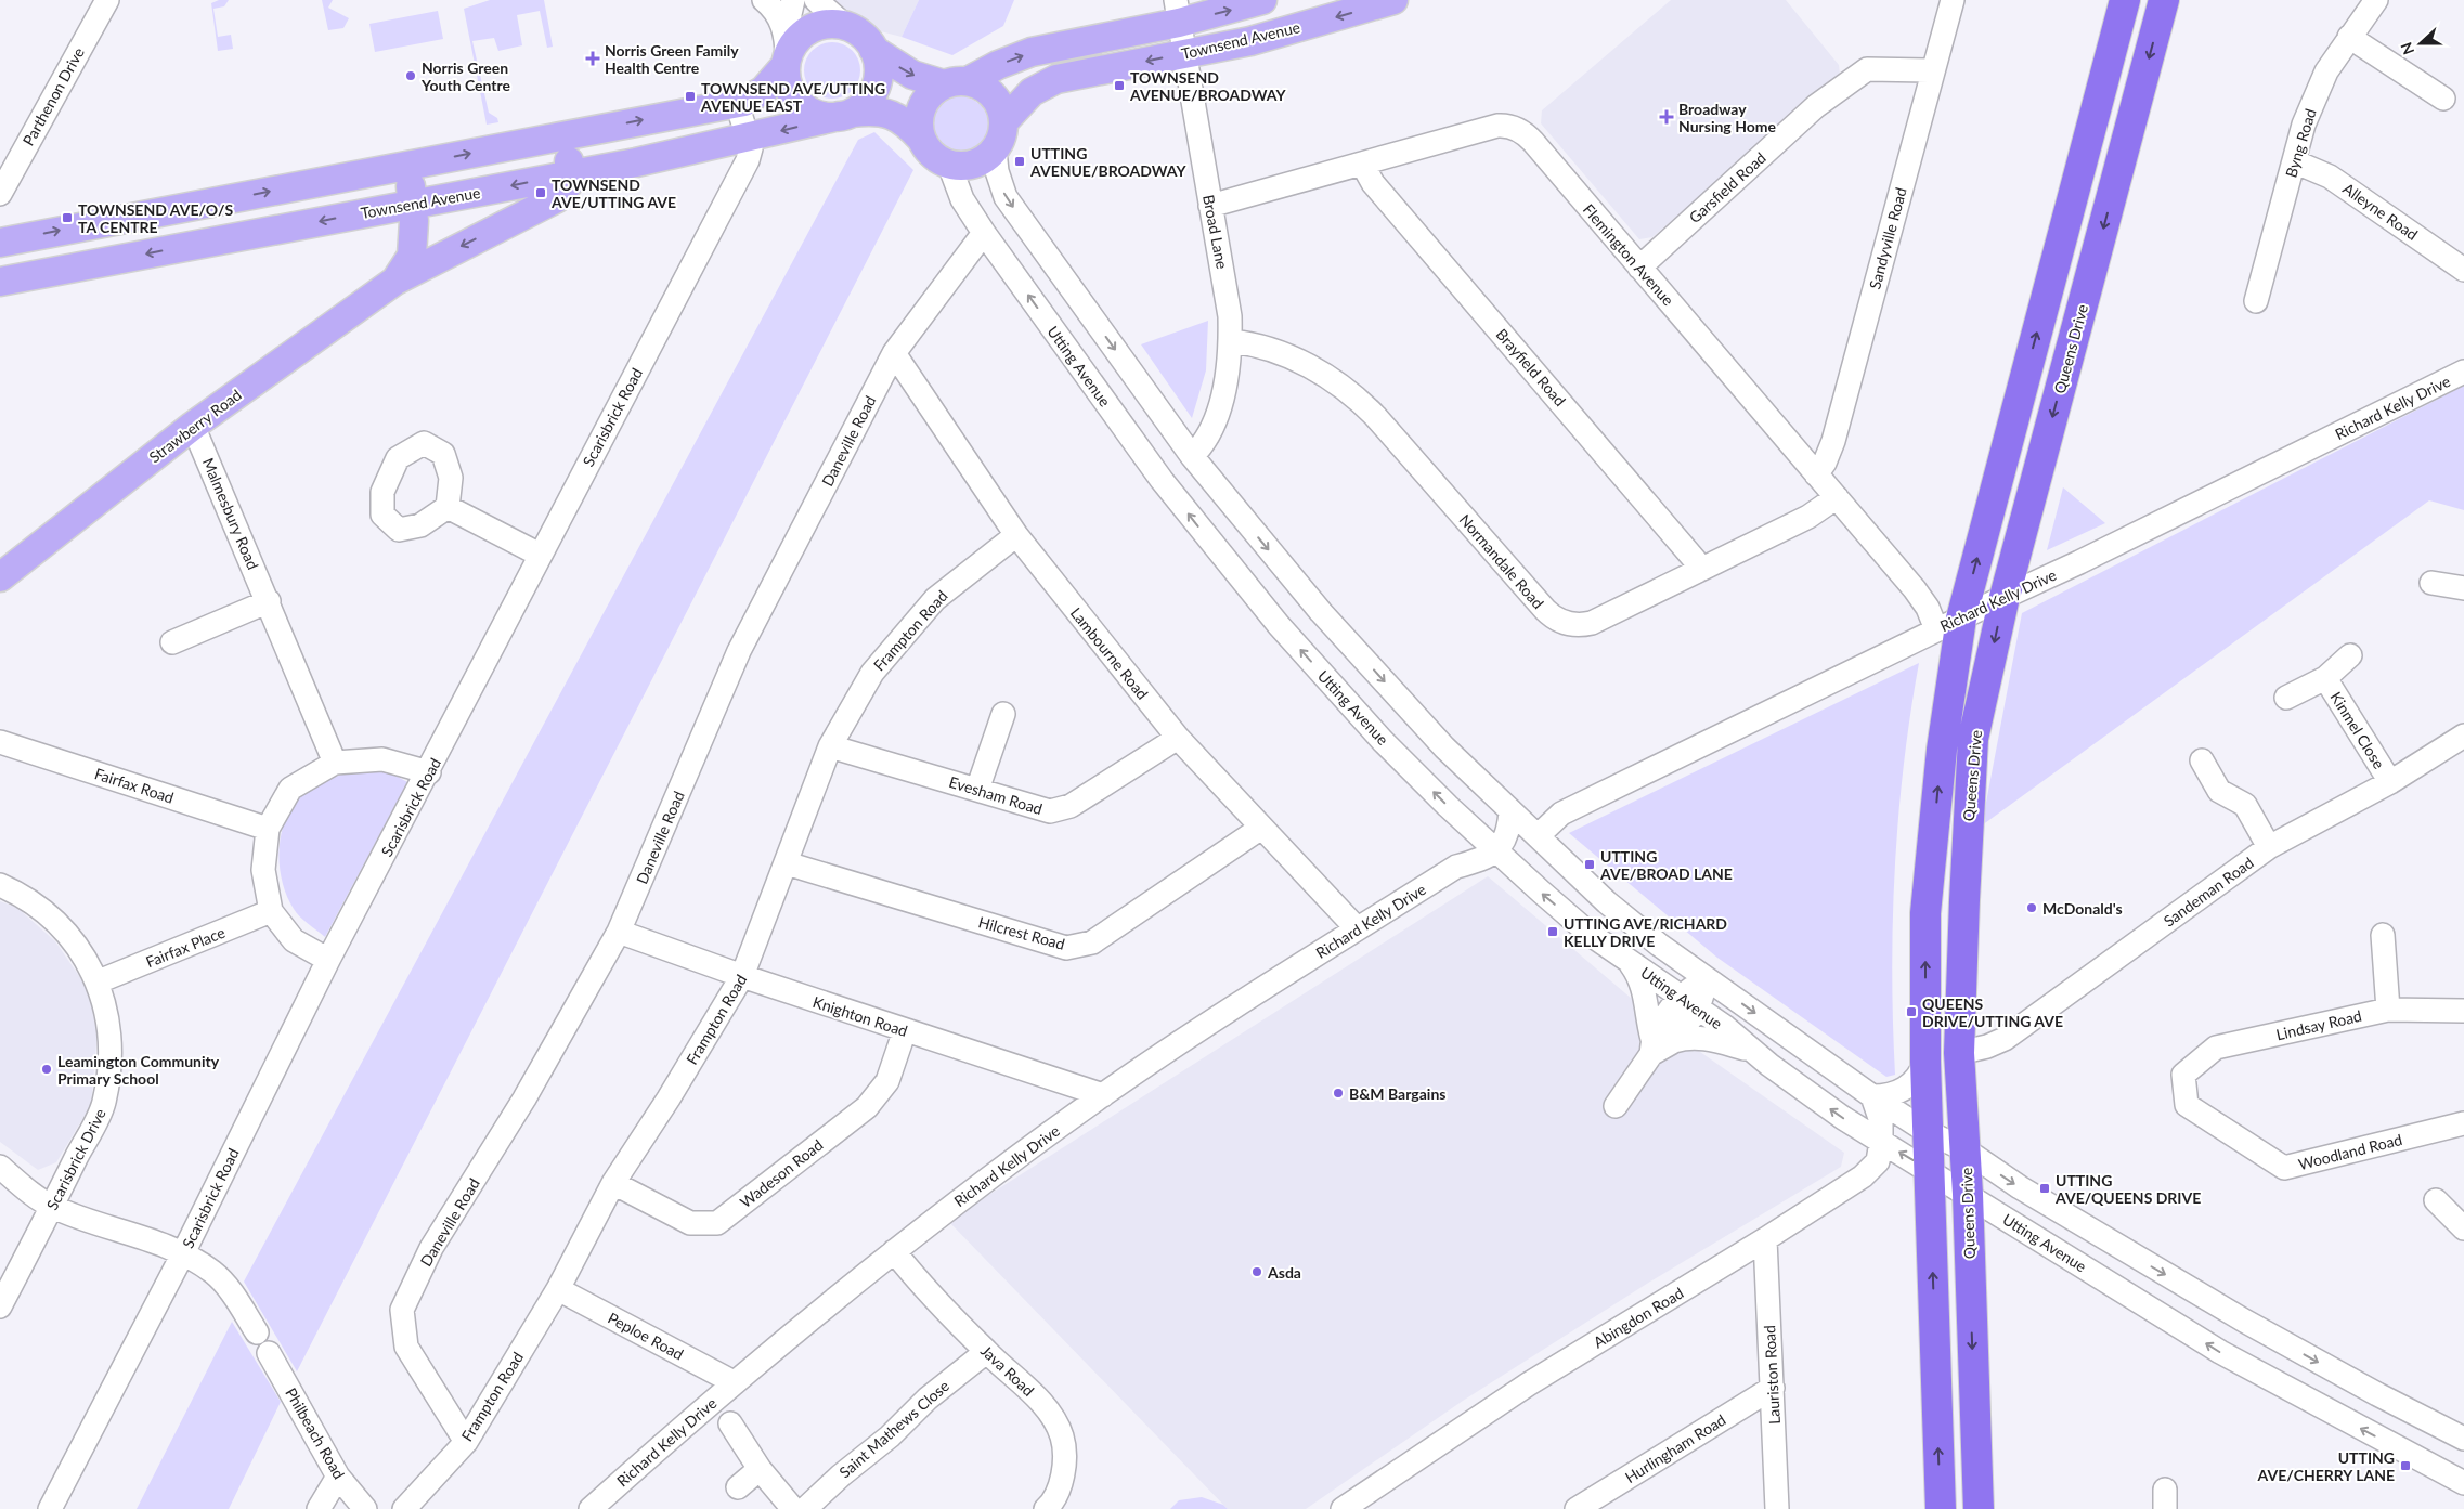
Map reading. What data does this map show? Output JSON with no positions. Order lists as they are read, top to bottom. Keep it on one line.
{"streets":{"highway":["Queens Drive"],"main road":["Townsend Avenue","Strawberry Road"],"street":["Parthenon Drive","Byng Road","Garsfield Road","Alleyne Road","Broad Lane","Sandyville Road","Flemington Avenue","Utting Avenue","Brayfield Road","Richard Kelly Drive","Scarisbrick Road","Daneville Road","Malmesbury Road","Normandale Road","Frampton Road","Lambourne Road","Kinmel Close","Fairfax Road","Evesham Road","Sandeman Road","Hilcrest Road","Fairfax Place","Knighton Road","Lindsay Road","Woodland Road","Scarisbrick Drive","Wadeson Road","Abingdon Road","Peploe Road","Java Road","Lauriston Road","Saint Mathews Close","Philbeach Road","Hurlingham Road"]},"crossings":[["Townsend Avenue","Broad Lane"],["Townsend Avenue","Utting Avenue"],["Townsend Avenue","Scarisbrick Road"],["Townsend Avenue","Strawberry Road"],["Byng Road","Alleyne Road"],["Garsfield Road","Sandyville Road"],["Garsfield Road","Flemington Avenue"],["Broad Lane","Flemington Avenue"],["Broad Lane","Utting Avenue"],["Broad Lane","Normandale Road"],["Sandyville Road","Flemington Avenue"],["Flemington Avenue","Brayfield Road"],["Flemington Avenue","Richard Kelly Drive"],["Flemington Avenue","Normandale Road"],["Queens Drive","Utting Avenue"],["Queens Drive","Richard Kelly Drive"],["Queens Drive","Sandeman Road"],["Utting Avenue","Richard Kelly Drive"],["Utting Avenue","Daneville Road"],["Utting Avenue","Abingdon Road"],["Brayfield Road","Normandale Road"],["Richard Kelly Drive","Lambourne Road"],["Richard Kelly Drive","Knighton Road"],["Richard Kelly Drive","Peploe Road"],["Richard Kelly Drive","Java Road"],["Strawberry Road","Malmesbury Road"],["Daneville Road","Frampton Road"],["Daneville Road","Lambourne Road"],["Daneville Road","Knighton Road"],["Frampton Road","Lambourne Road"],["Frampton Road","Evesham Road"],["Frampton Road","Hilcrest Road"],["Frampton Road","Knighton Road"],["Frampton Road","Wadeson Road"],["Frampton Road","Peploe Road"],["Lambourne Road","Evesham Road"],["Lambourne Road","Hilcrest Road"],["Kinmel Close","Sandeman Road"],["Fairfax Place","Scarisbrick Drive"],["Knighton Road","Wadeson Road"],["Lindsay Road","Woodland Road"],["Abingdon Road","Lauriston Road"],["Java Road","Saint Mathews Close"],["Lauriston Road","Hurlingham Road"]],"places":{"health":["Norris Green Family Health Centre","Broadway Nursing Home"],"other":["Norris Green Youth Centre","McDonald's","Leamington Community Primary School","B&M Bargains","Asda"],"transit":["TOWNSEND AVENUE/BROADWAY","TOWNSEND AVE/UTTING AVENUE EAST","UTTING AVENUE/BROADWAY","TOWNSEND AVE/UTTING AVE","TOWNSEND AVE/O/S TA CENTRE","UTTING AVE/BROAD LANE","UTTING AVE/RICHARD KELLY DRIVE","QUEENS DRIVE/UTTING AVE","UTTING AVE/QUEENS DRIVE","UTTING AVE/CHERRY LANE"]},"north":"left"}
